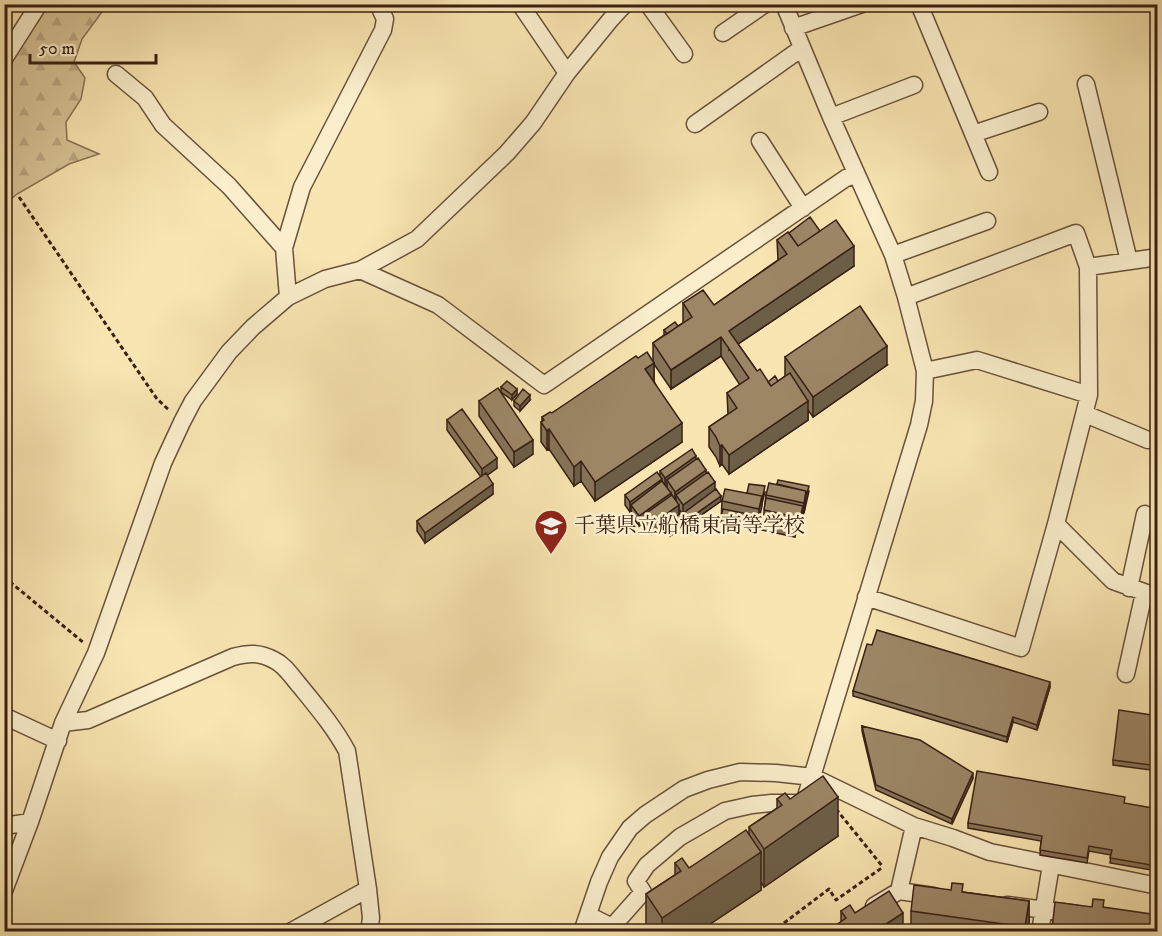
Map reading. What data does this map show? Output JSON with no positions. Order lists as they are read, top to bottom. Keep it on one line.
{"places":{"school or university":["千葉県立船橋東高等学校"]},"scale_bar":"50 m"}
